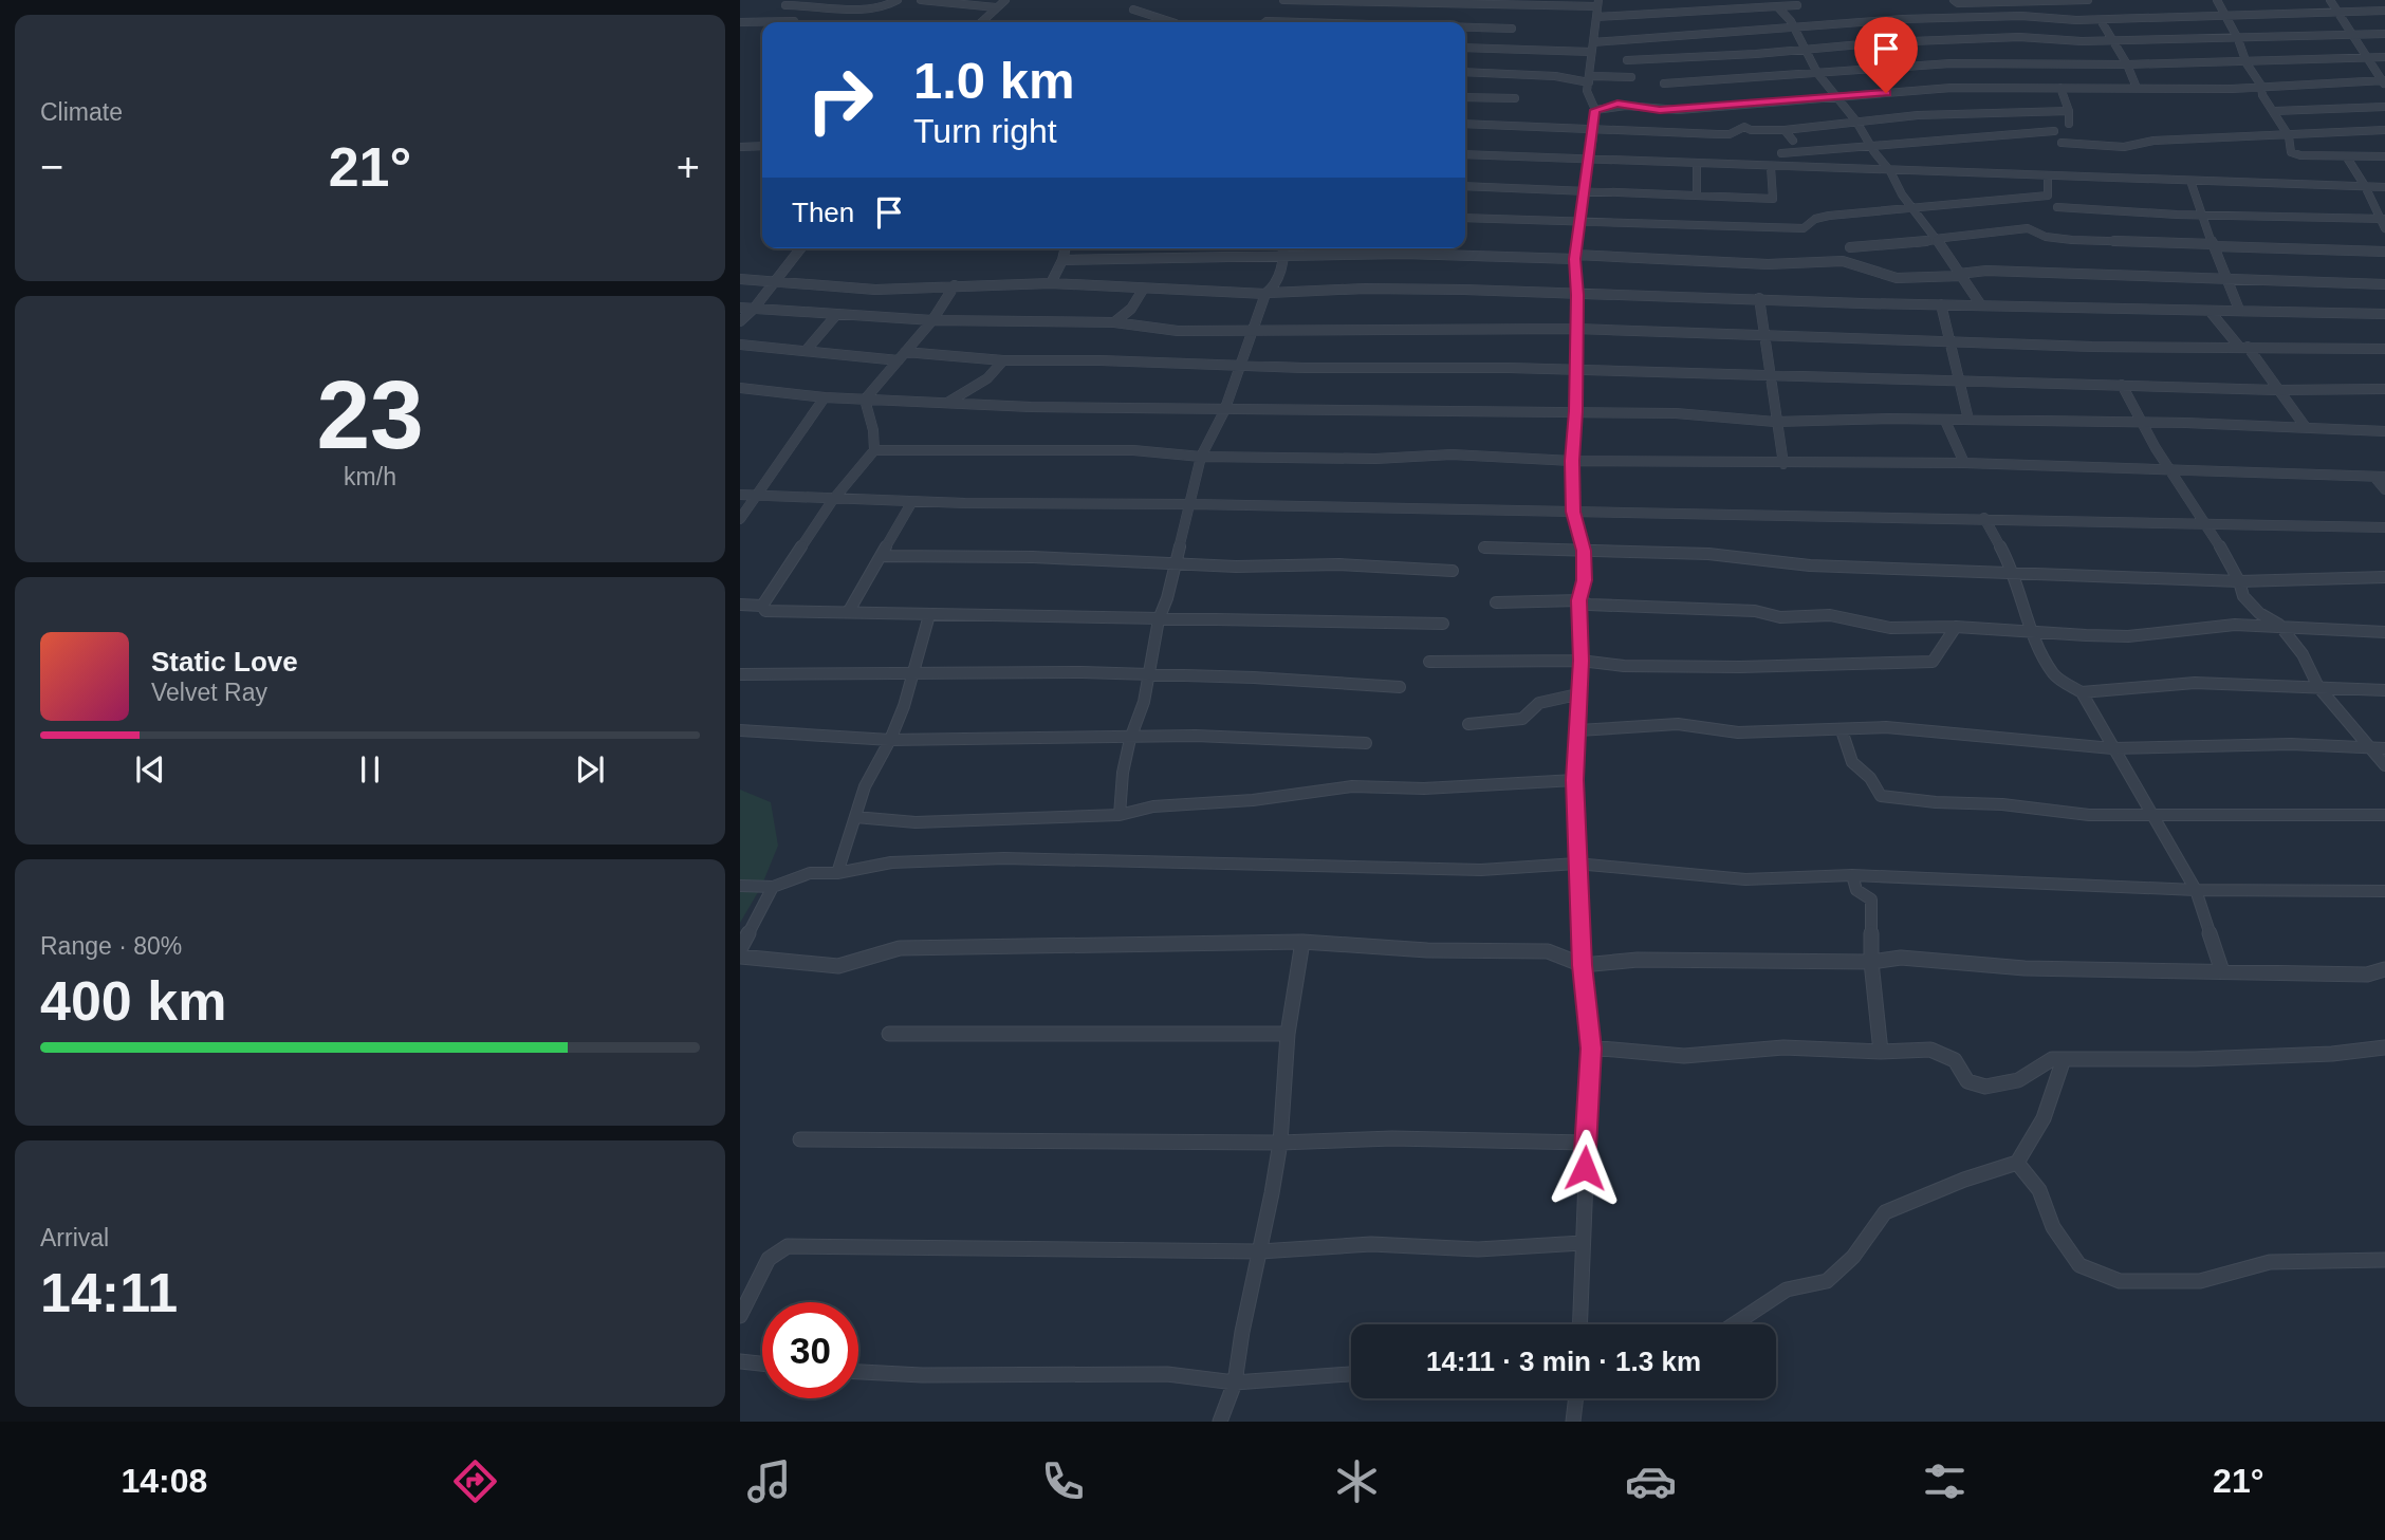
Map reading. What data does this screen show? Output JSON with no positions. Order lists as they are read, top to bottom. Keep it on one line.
{"page":{"tile":["Climate",["23","km/h"],["Range · 80%","400 km"],["Arrival","14:11"]],"turn":["1.0 km","Turn right"],"heat":["−","21°","+"],"then":"Then","song":["Static Love","Velvet Ray"],"limit":"30","trip":"14:11 · 3 min · 1.3 km","tabs":["14:08","21°"]}}
